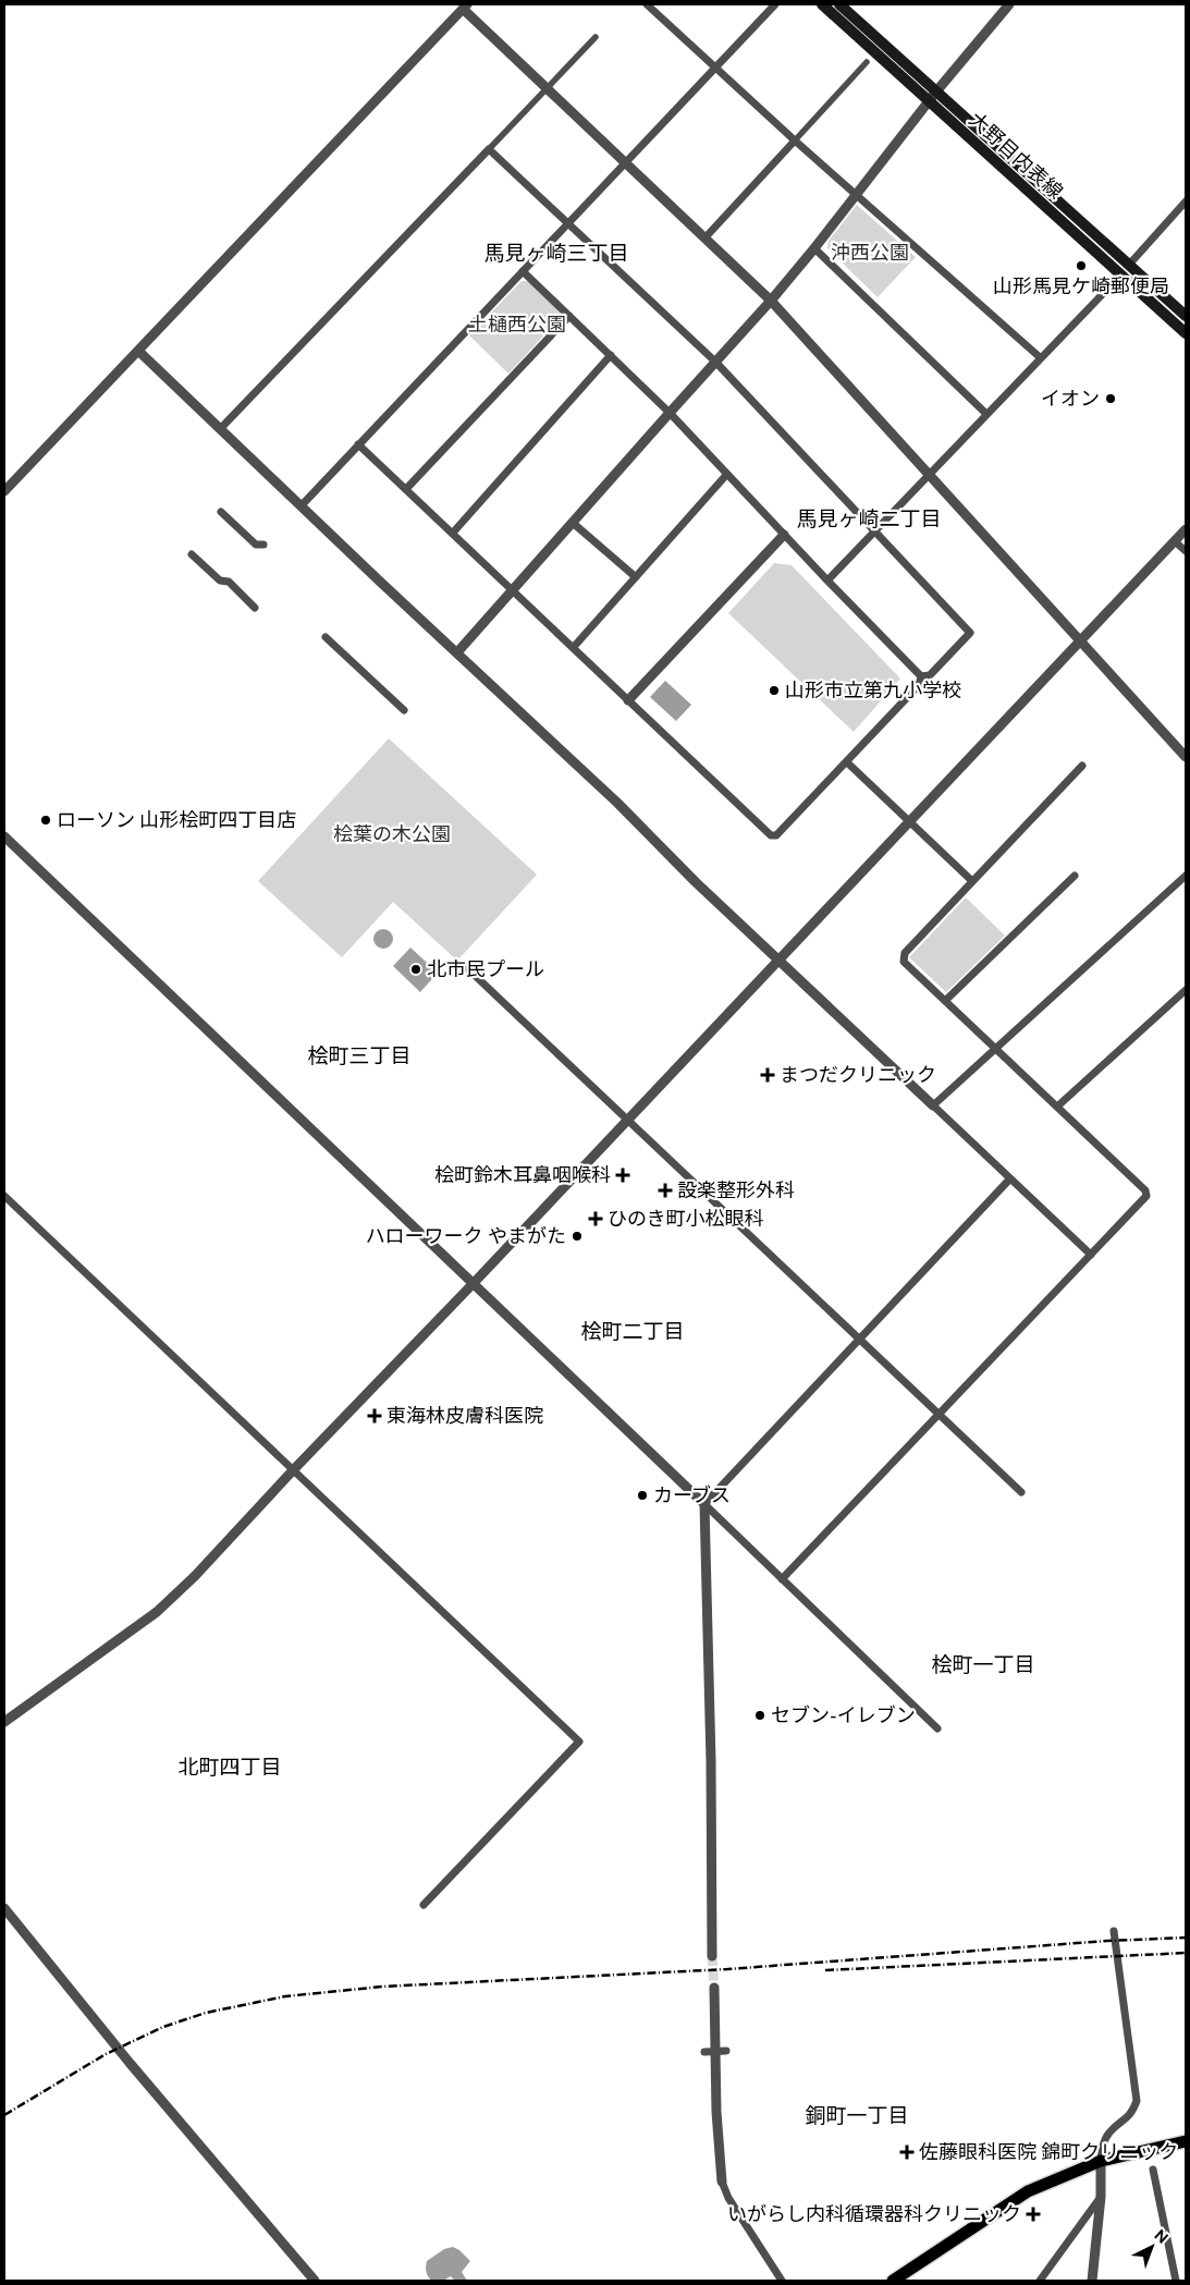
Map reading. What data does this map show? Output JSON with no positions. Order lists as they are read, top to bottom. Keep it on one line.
{"streets":{"main road":["大野目内表線"]},"districts":["馬見ヶ崎三丁目","馬見ヶ崎二丁目","桧町三丁目","桧町二丁目","桧町一丁目","北町四丁目","銅町一丁目"],"parks":["沖西公園","土樋西公園","桧葉の木公園"],"places":{"other":["山形馬見ケ崎郵便局","イオン","山形市立第九小学校","ローソン 山形桧町四丁目店","北市民プール","ハローワーク やまがた","カーブス","セブン-イレブン"],"health":["まつだクリニック","桧町鈴木耳鼻咽喉科","設楽整形外科","ひのき町小松眼科","東海林皮膚科医院","佐藤眼科医院 錦町クリニック","いがらし内科循環器科クリニック"]},"north":"top right"}
